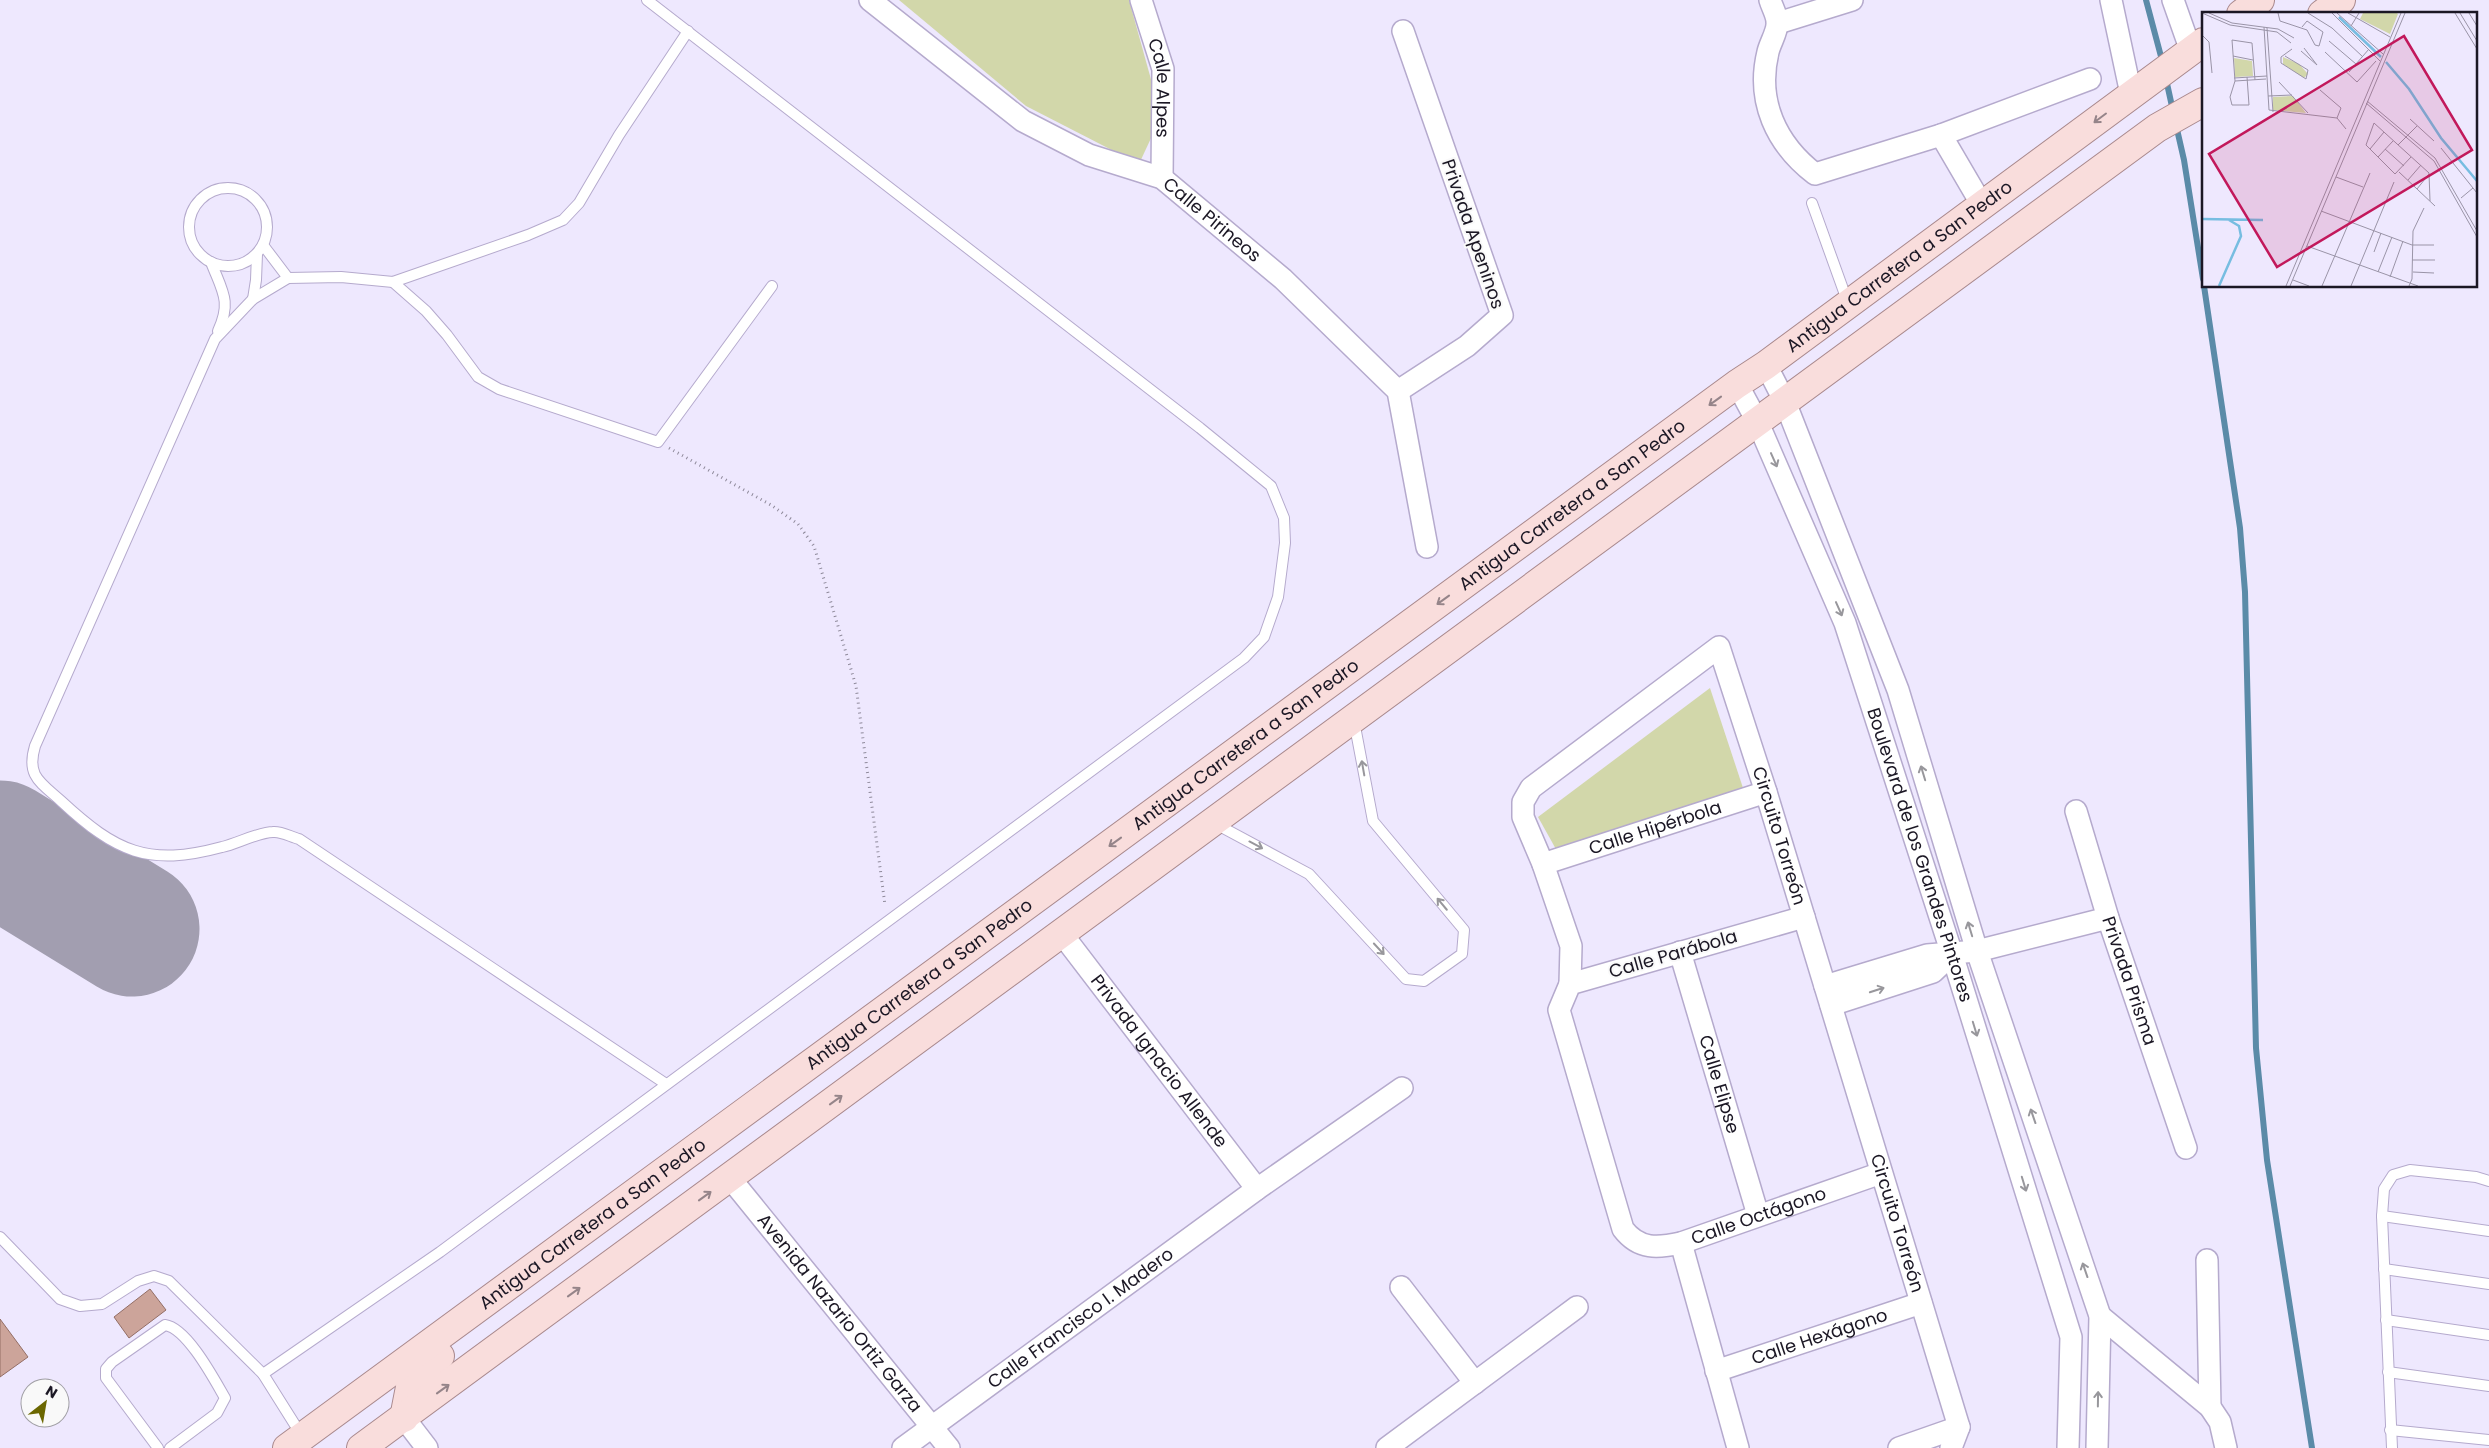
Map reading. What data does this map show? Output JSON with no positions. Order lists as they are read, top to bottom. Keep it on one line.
{"streets":{"main road":["Antigua Carretera a San Pedro"],"street":["Calle Alpes","Calle Pirineos","Privada Apeninos","Calle Hipérbola","Circuito Torreón","Boulevard de los Grandes Pintores","Calle Parábola","Privada Prisma","Privada Ignacio Allende","Calle Elipse","Calle Octágono","Avenida Nazario Ortiz Garza","Calle Francisco I. Madero","Calle Hexágono"]},"crossings":[["Calle Alpes","Calle Pirineos"],["Calle Pirineos","Privada Apeninos"],["Antigua Carretera a San Pedro","Boulevard de los Grandes Pintores"],["Calle Hipérbola","Circuito Torreón"],["Circuito Torreón","Calle Parábola"],["Circuito Torreón","Calle Octágono"],["Circuito Torreón","Calle Hexágono"],["Calle Parábola","Calle Elipse"],["Calle Parábola","Calle Octágono"],["Privada Ignacio Allende","Calle Francisco I. Madero"],["Calle Elipse","Calle Octágono"],["Avenida Nazario Ortiz Garza","Calle Francisco I. Madero"]],"north":"top right"}
